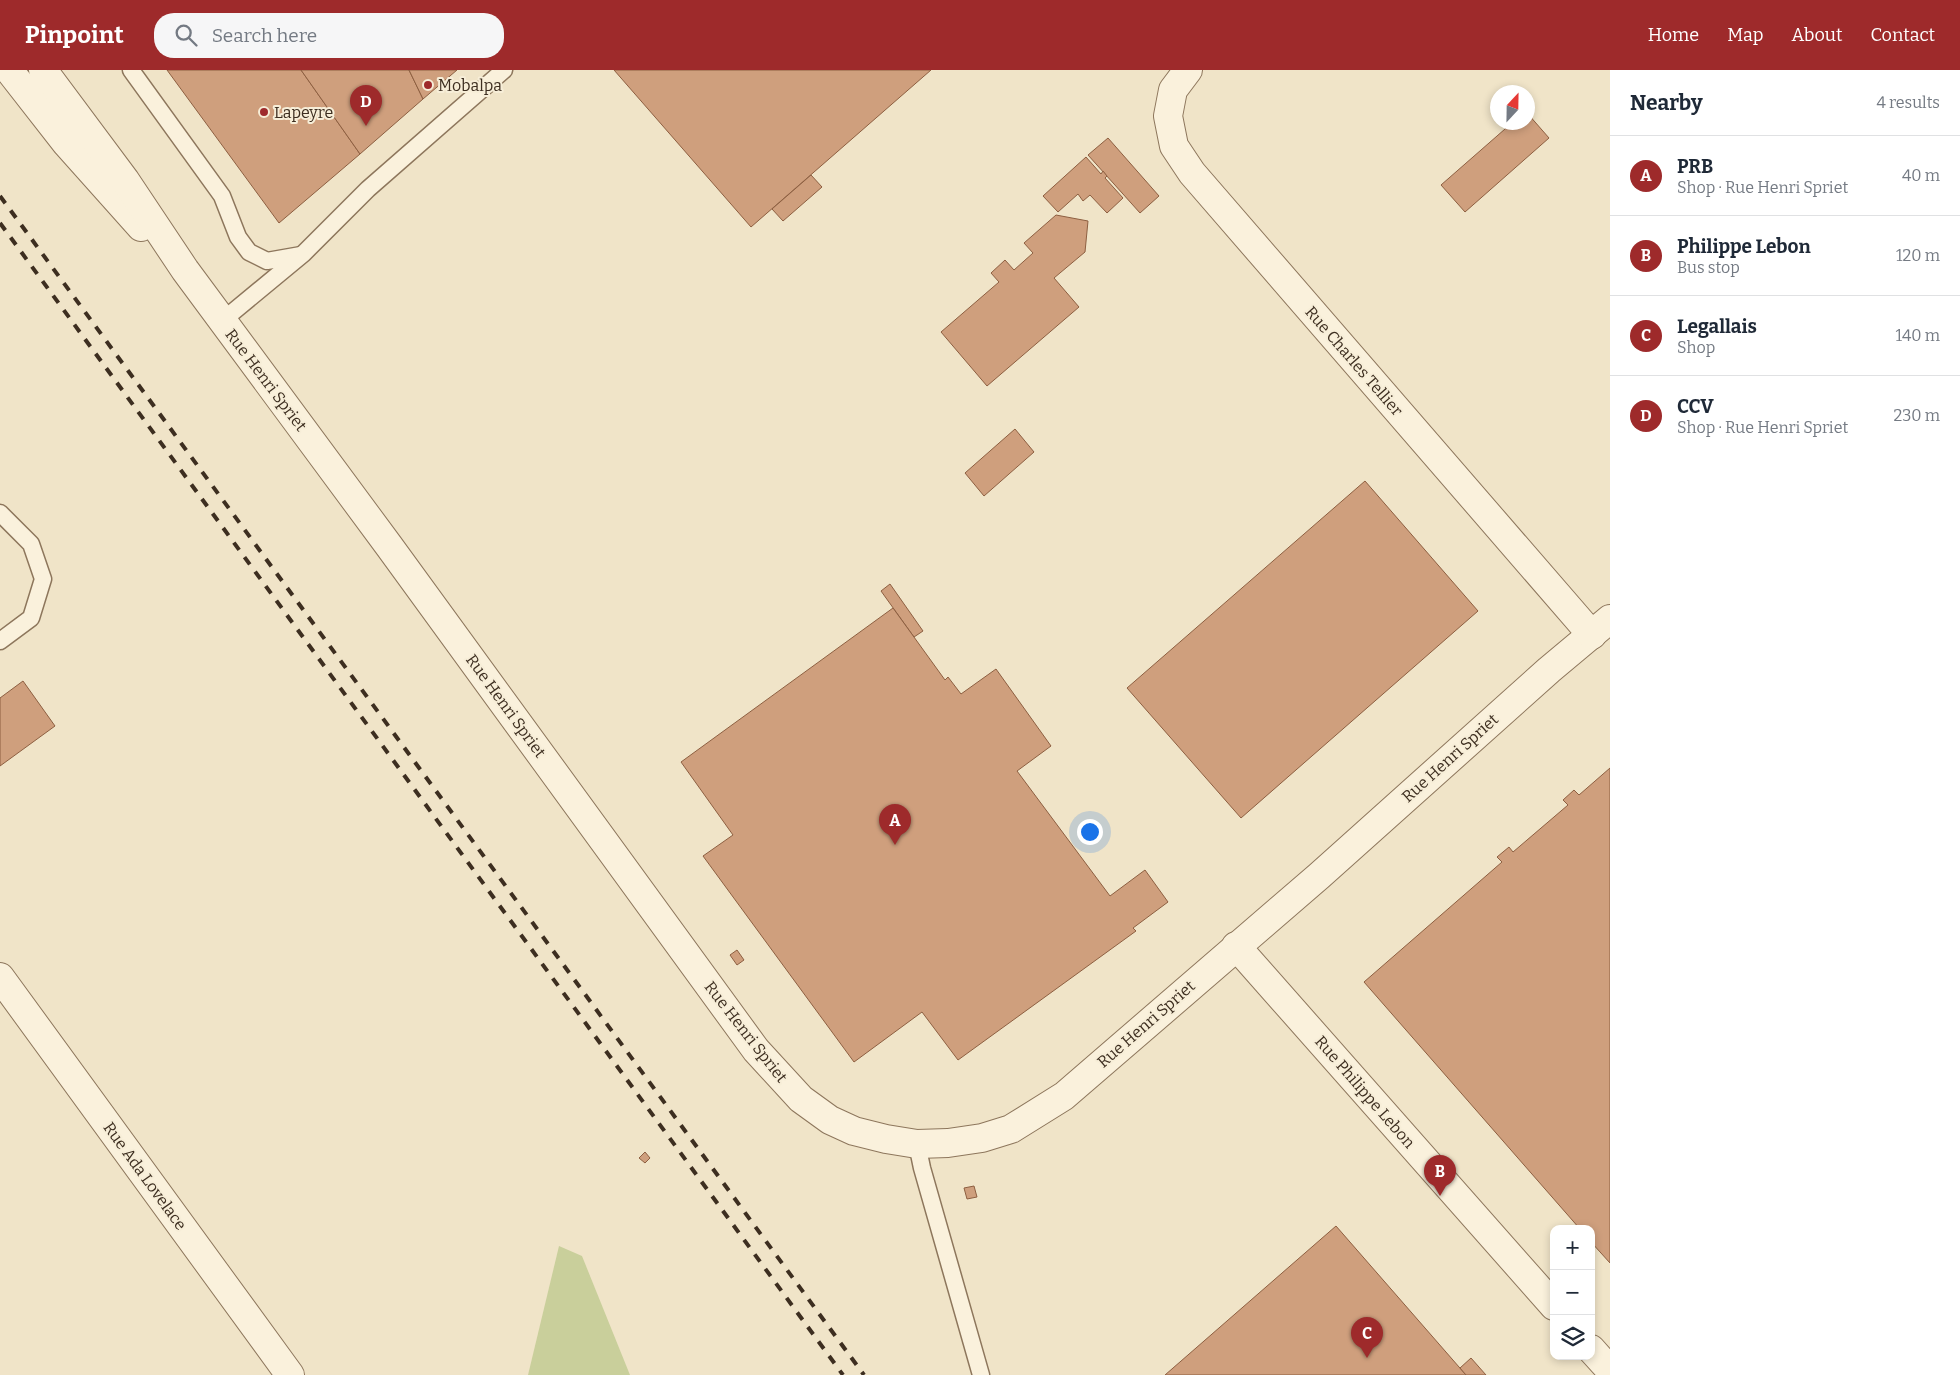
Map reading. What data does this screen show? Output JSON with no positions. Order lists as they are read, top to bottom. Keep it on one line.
{"streets":{"street":["Rue Charles Tellier","Rue Henri Spriet","Rue Philippe Lebon","Rue Ada Lovelace"]},"crossings":[["Rue Charles Tellier","Rue Henri Spriet"],["Rue Henri Spriet","Rue Philippe Lebon"]],"places":["Mobalpa","Lapeyre"],"north":"top","page":{"header":"Pinpoint","search":"Search here","nav":["Home","Map","About","Contact"],"heading":["Nearby","4 results"],"pins":["D","A","B","C"],"list":[{"mark":"A","name":"PRB","note":"Shop · Rue Henri Spriet","value":"40 m"},{"mark":"B","name":"Philippe Lebon","note":"Bus stop","value":"120 m"},{"mark":"C","name":"Legallais","note":"Shop","value":"140 m"},{"mark":"D","name":"CCV","note":"Shop · Rue Henri Spriet","value":"230 m"}],"map_buttons":["+","−"]}}
